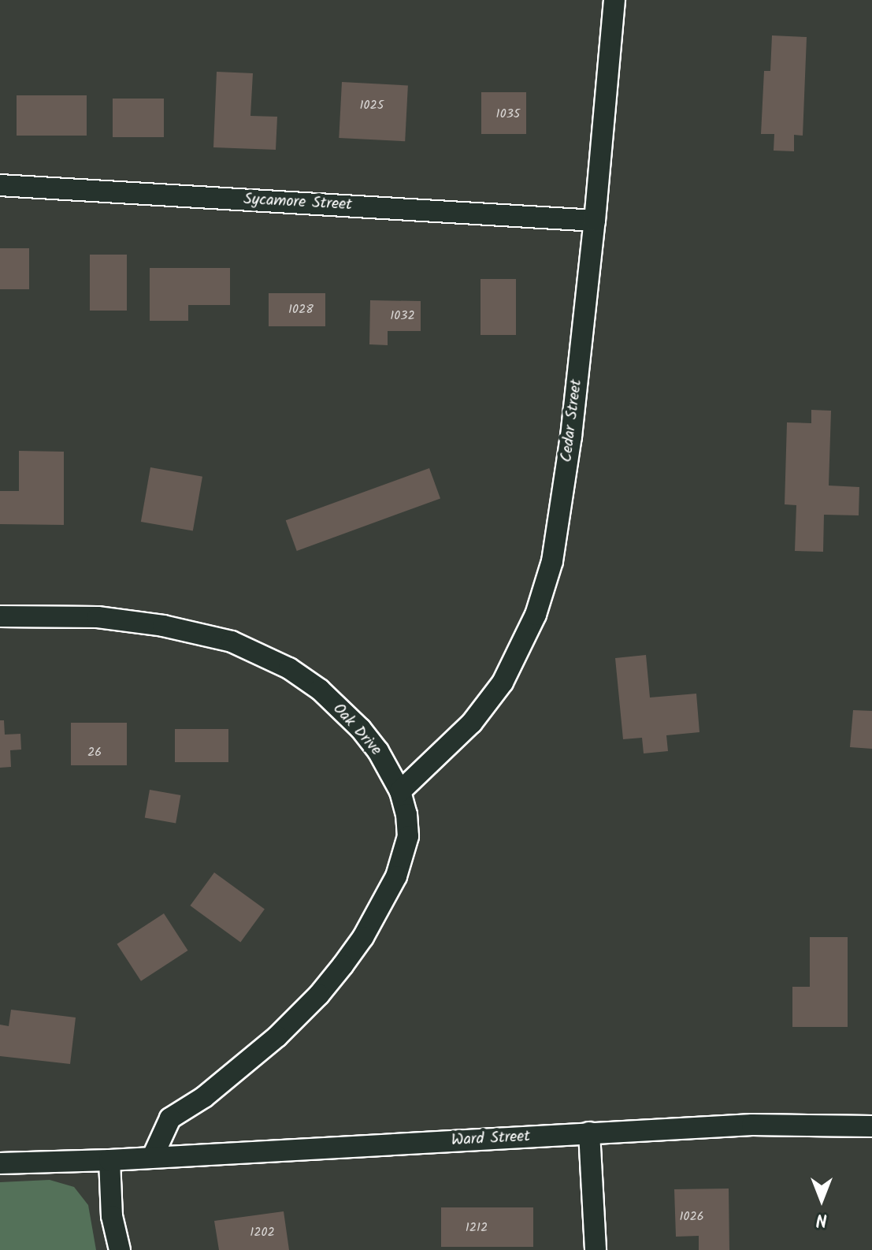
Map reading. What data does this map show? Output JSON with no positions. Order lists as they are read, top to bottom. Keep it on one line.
{"streets":{"street":["Sycamore Street","Cedar Street","Oak Drive","Ward Street"]},"crossings":[["Sycamore Street","Cedar Street"],["Cedar Street","Oak Drive"],["Oak Drive","Ward Street"]],"house_numbers":["1025","1035","1028","1032","26","1026","1212","1202"],"north":"bottom"}
